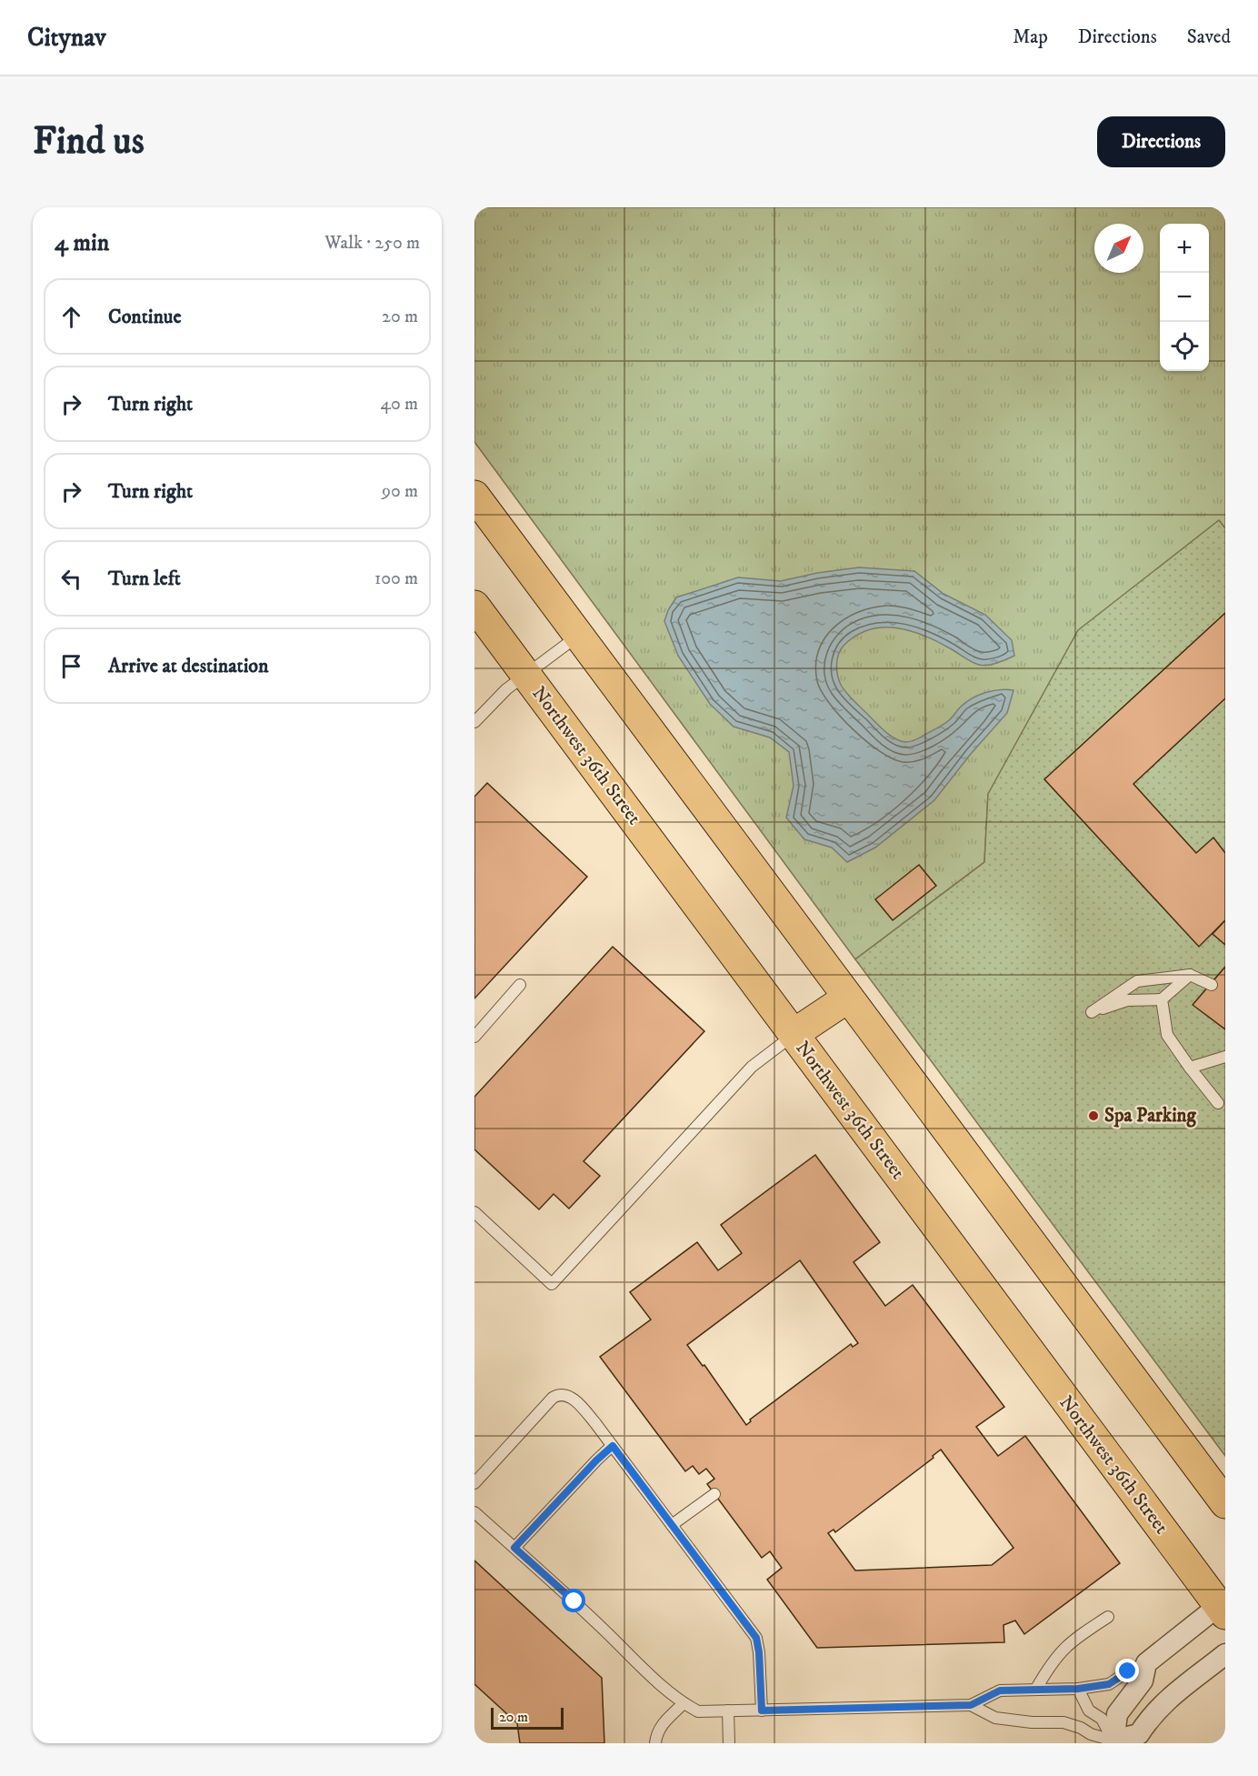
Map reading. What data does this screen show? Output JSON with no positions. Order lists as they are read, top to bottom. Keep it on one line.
{"streets":{"main road":["Northwest 36th Street"]},"places":["Spa Parking"],"scale_bar":"20 m","north":"top right","page":{"header":"Citynav","nav":["Map","Directions","Saved"],"buttons":"Directions","title":"Find us","heading":["4 min","Walk · 250 m"],"map_buttons":["+","−"],"list":[["Continue","20 m"],["Turn right","40 m"],["Turn right","90 m"],["Turn left","100 m"],"Arrive at destination"],"scale":"20 m"}}
